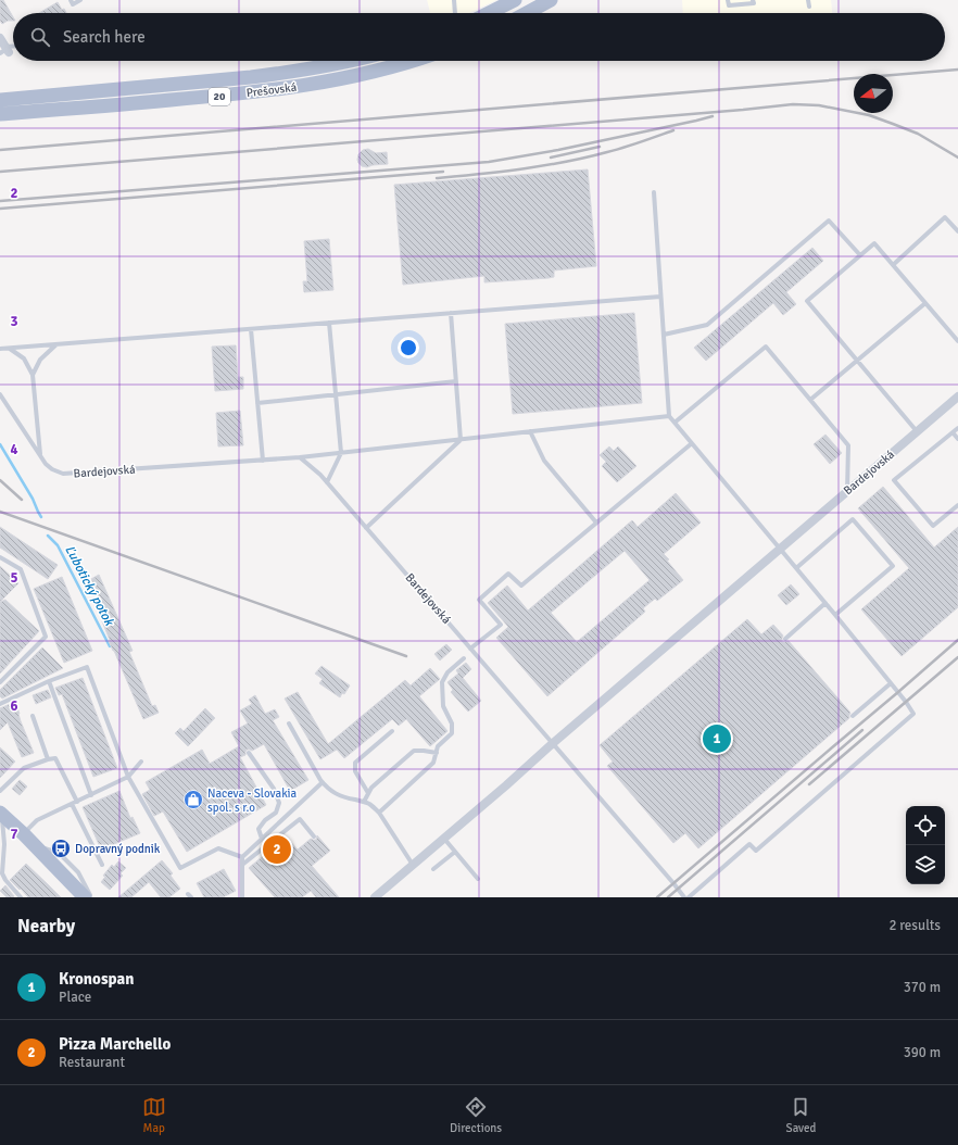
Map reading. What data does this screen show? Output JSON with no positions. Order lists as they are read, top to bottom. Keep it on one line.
{"streets":{"main road":["Prešovská","20"],"street":["Bardejovská"]},"water":["Ľubotický potok"],"places":{"shop":["Naceva - Slovakia spol. s r.o"],"bus stop":["Dopravný podnik"]},"north":"left","page":{"search":"Search here","pins":["1","2"],"heading":["Nearby","2 results"],"list":[{"mark":"1","name":"Kronospan","note":"Place","value":"370 m"},{"mark":"2","name":"Pizza Marchello","note":"Restaurant","value":"390 m"}],"nav":["Map","Directions","Saved"]},"grid":{"rows":["2","3","4","5","6","7"]}}
